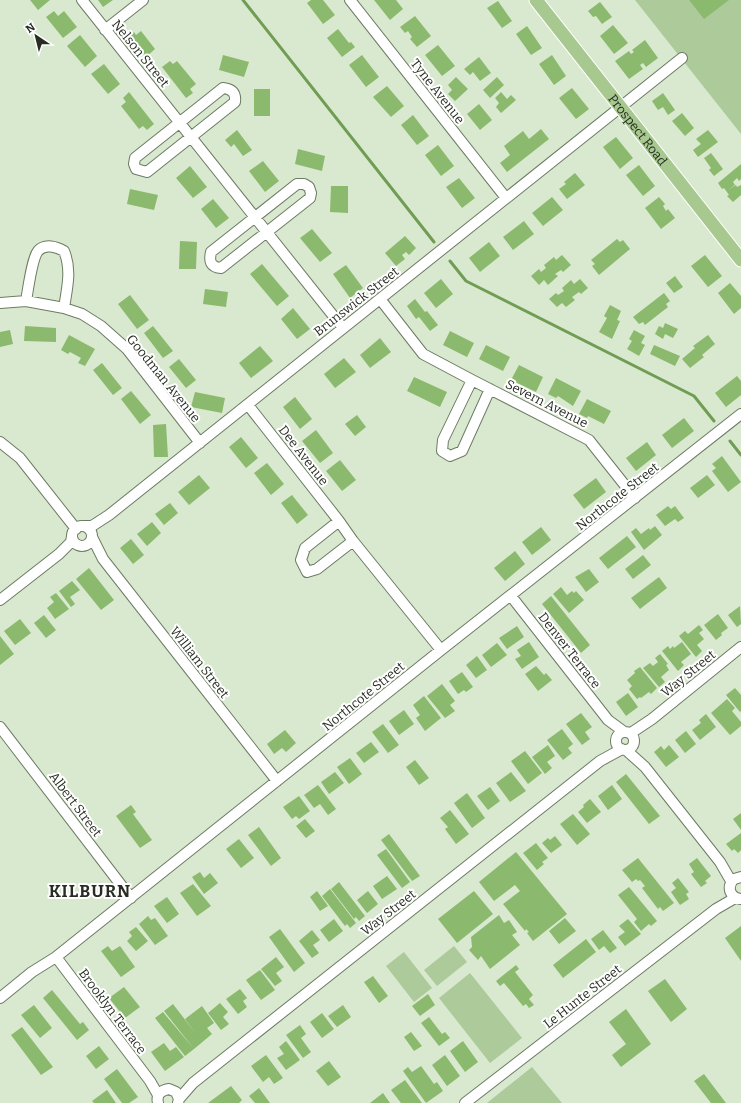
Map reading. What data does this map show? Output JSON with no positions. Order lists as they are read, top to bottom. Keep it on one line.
{"streets":{"main road":["Prospect Road"],"street":["Nelson Street","Tyne Avenue","Brunswick Street","Goodman Avenue","Severn Avenue","Dee Avenue","Northcote Street","Denver Terrace","William Street","Way Street","Albert Street","Le Hunte Street","Brooklyn Terrace"]},"crossings":[["Nelson Street","Brunswick Street"],["Tyne Avenue","Brunswick Street"],["Prospect Road","Brunswick Street"],["Brunswick Street","Goodman Avenue"],["Brunswick Street","Severn Avenue"],["Brunswick Street","Dee Avenue"],["Brunswick Street","William Street"],["Severn Avenue","Northcote Street"],["Dee Avenue","Northcote Street"],["Northcote Street","Denver Terrace"],["Northcote Street","William Street"],["Northcote Street","Albert Street"],["Northcote Street","Brooklyn Terrace"],["Denver Terrace","Way Street"],["Denver Terrace","Le Hunte Street"]],"districts":["KILBURN"],"north":"top left"}
